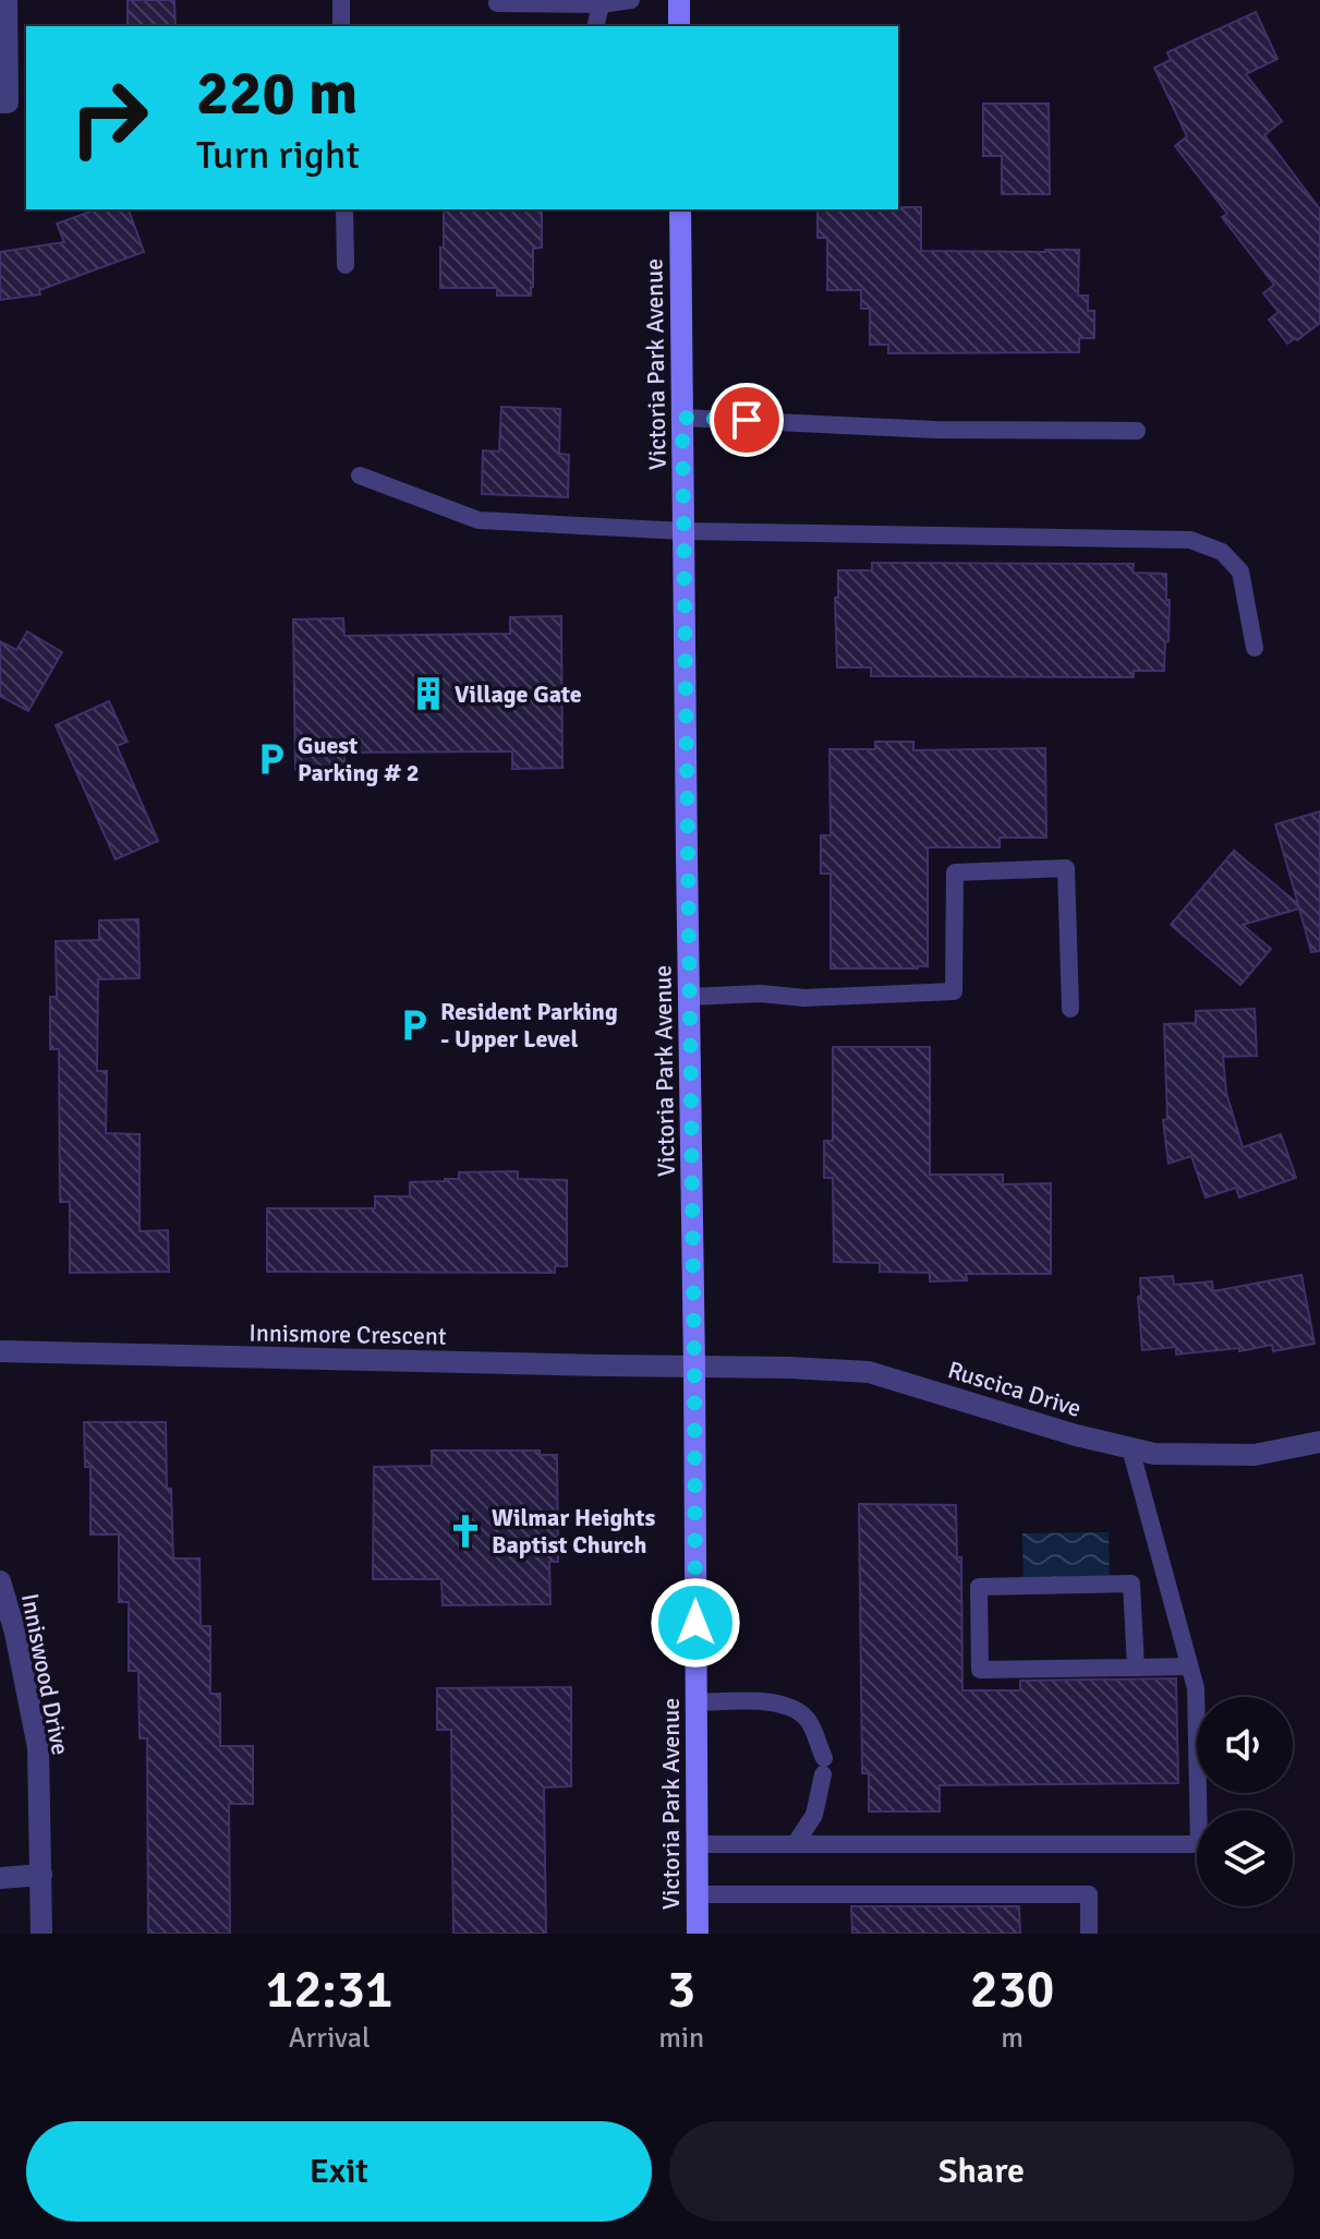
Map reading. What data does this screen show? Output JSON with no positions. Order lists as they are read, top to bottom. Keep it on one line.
{"streets":{"main road":["Victoria Park Avenue"],"street":["Innismore Crescent","Ruscica Drive","Inniswood Drive"]},"crossings":[["Victoria Park Avenue","Innismore Crescent"],["Victoria Park Avenue","Ruscica Drive"],["Innismore Crescent","Ruscica Drive"]],"places":{"building":["Village Gate"],"parking":["Guest Parking # 2","Resident Parking - Upper Level"],"church":["Wilmar Heights Baptist Church"]},"page":{"turn":["220 m","Turn right"],"eta":["12:31","Arrival","3","min","230","m"],"buttons":["Exit","Share"]}}
